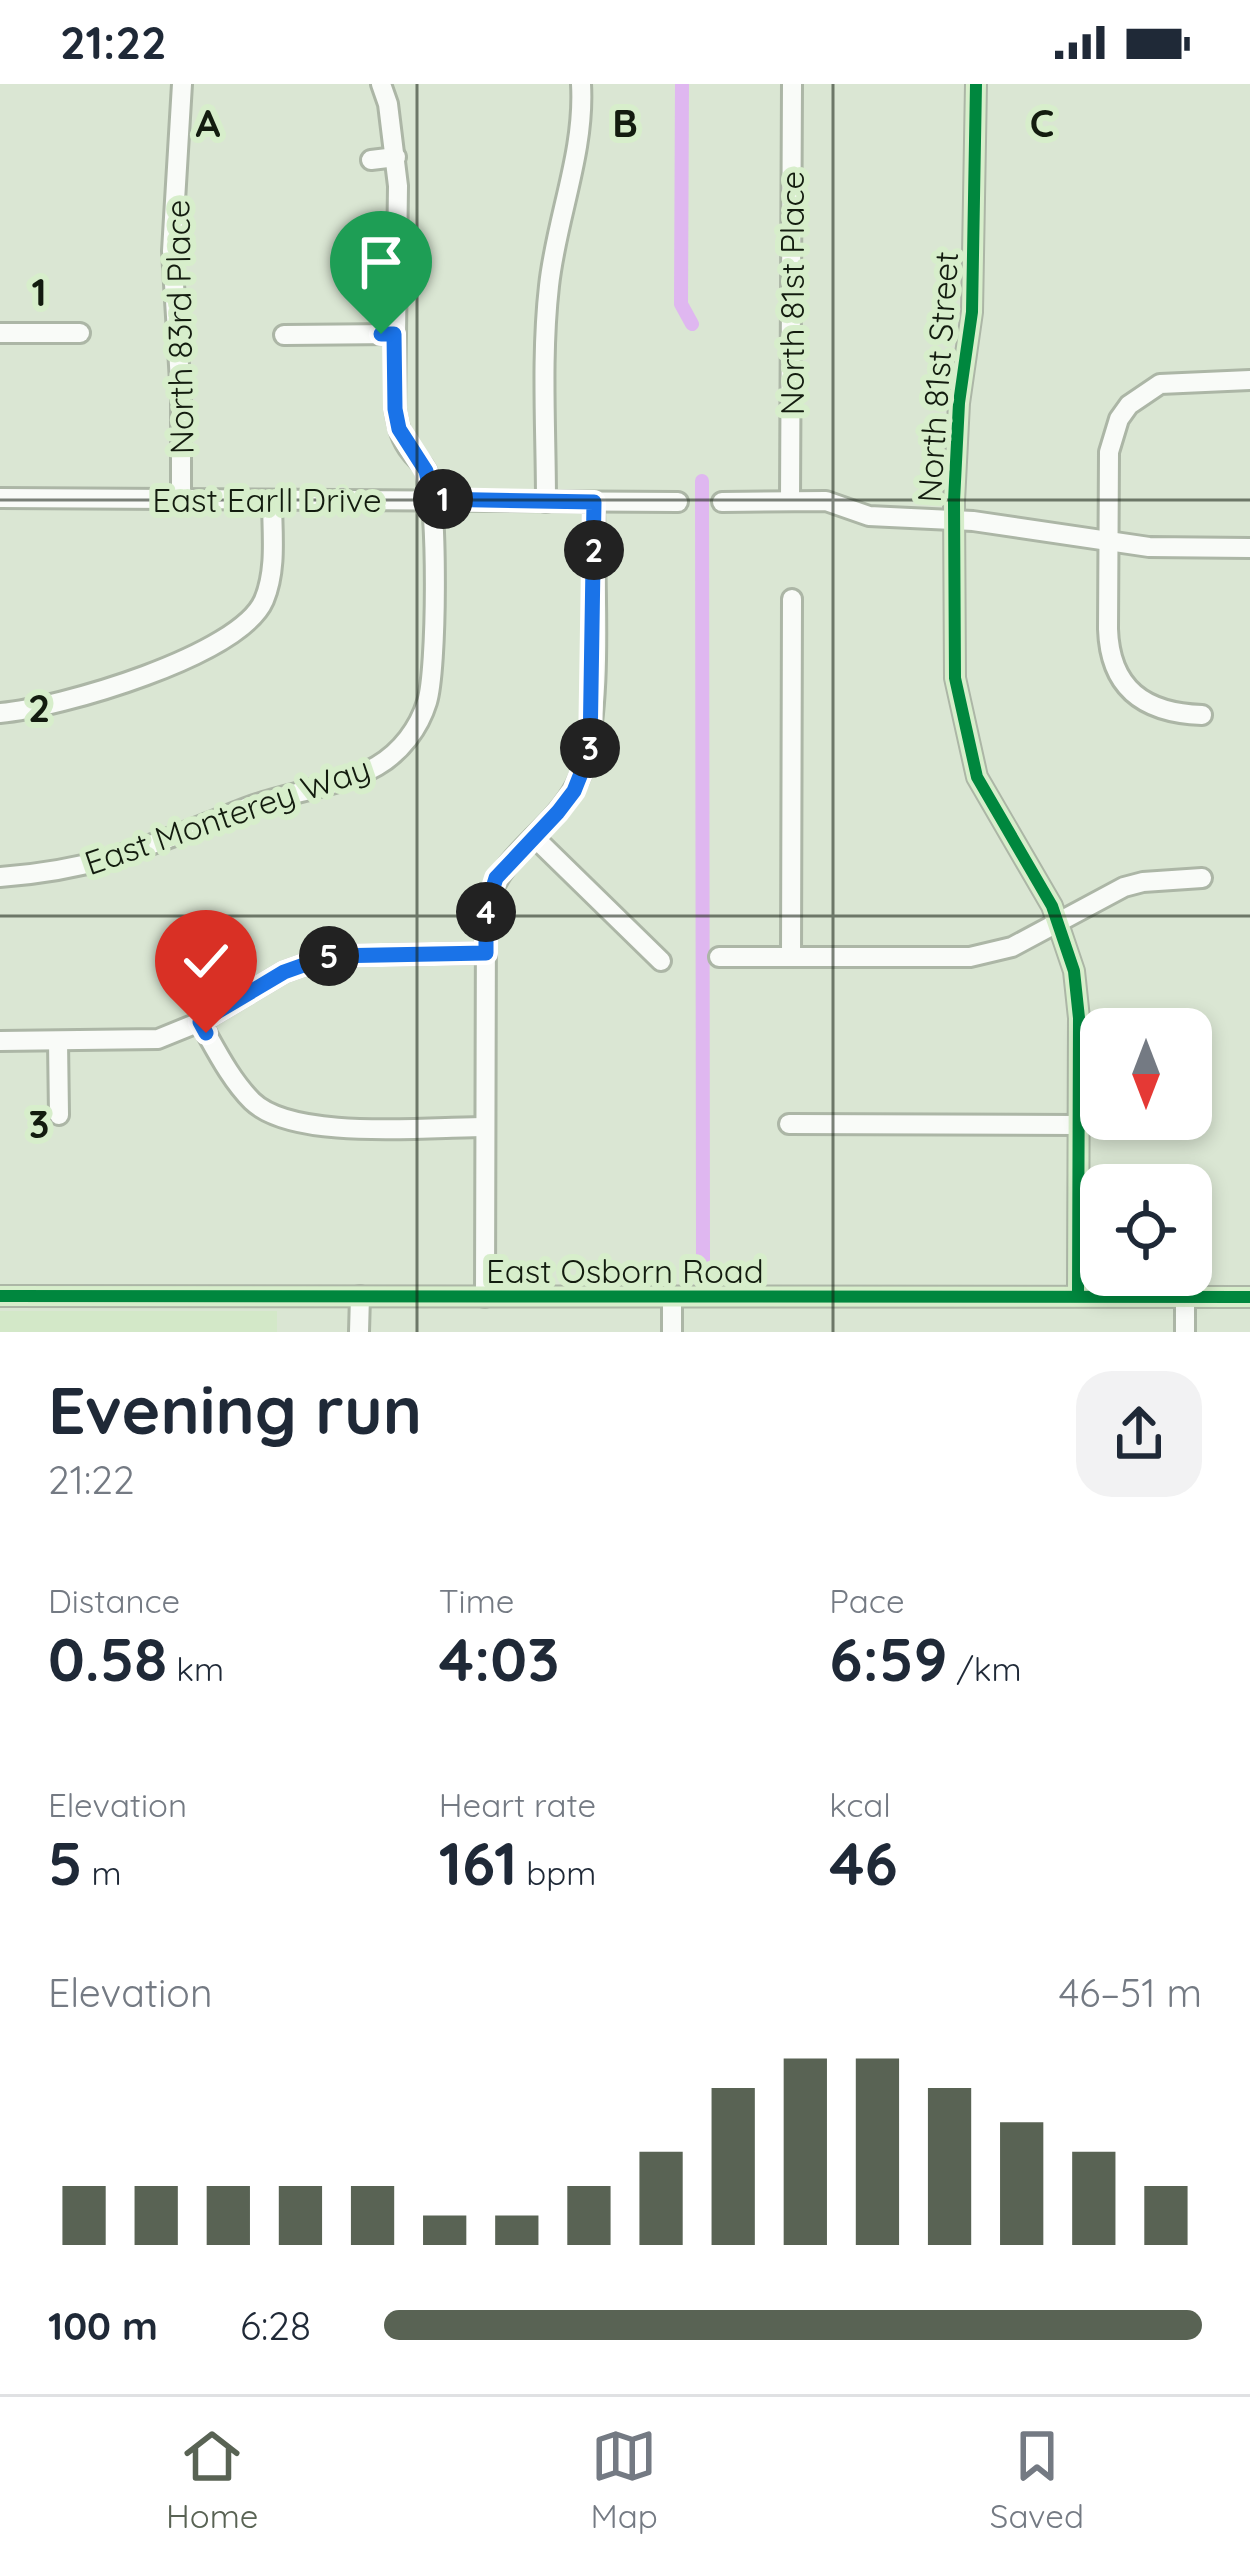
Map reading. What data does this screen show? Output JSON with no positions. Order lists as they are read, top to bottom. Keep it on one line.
{"streets":{"street":["North 81st Place","North 83rd Place","North 81st Street","East Earll Drive","East Monterey Way","East Osborn Road"]},"crossings":[["North 83rd Place","East Earll Drive"],["North 81st Street","East Osborn Road"],["East Earll Drive","East Monterey Way"]],"north":"bottom","page":{"status":"21:22","pins":["1","2","3","4","5"],"heading":["Evening run","21:22"],"stats":[["Distance","0.58 km"],["Time","4:03"],["Pace","6:59 /km"],["Elevation","5 m"],["Heart rate","161 bpm"],["kcal","46"]],"chart":["Elevation","46–51 m"],"list":[{"name":"100 m","note":"6:28"}],"tabs":["Home","Map","Saved"]},"grid":{"columns":["A","B","C"],"rows":["1","2","3"]}}
